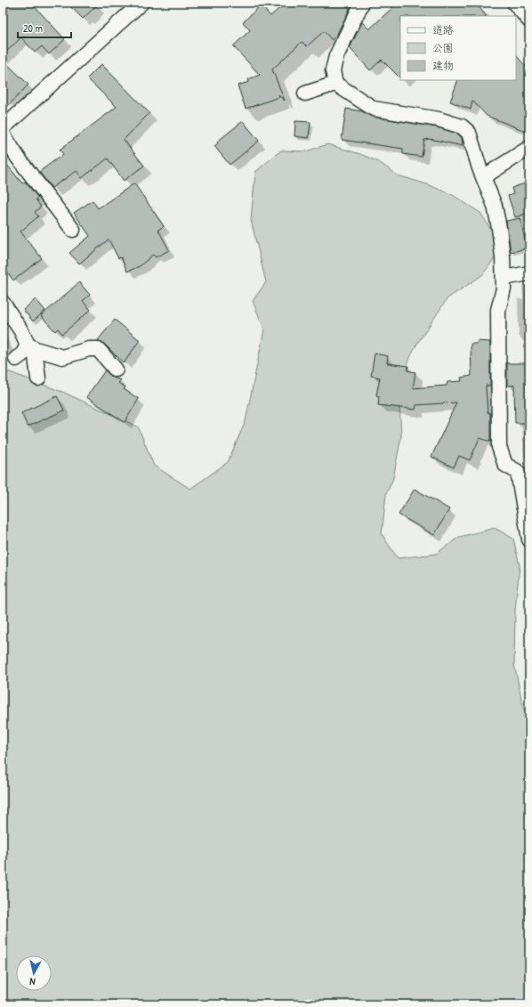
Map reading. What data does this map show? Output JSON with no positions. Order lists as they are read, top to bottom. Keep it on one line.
{"legend":["道路","公園","建物"],"scale_bar":"20 m","north":"bottom"}
